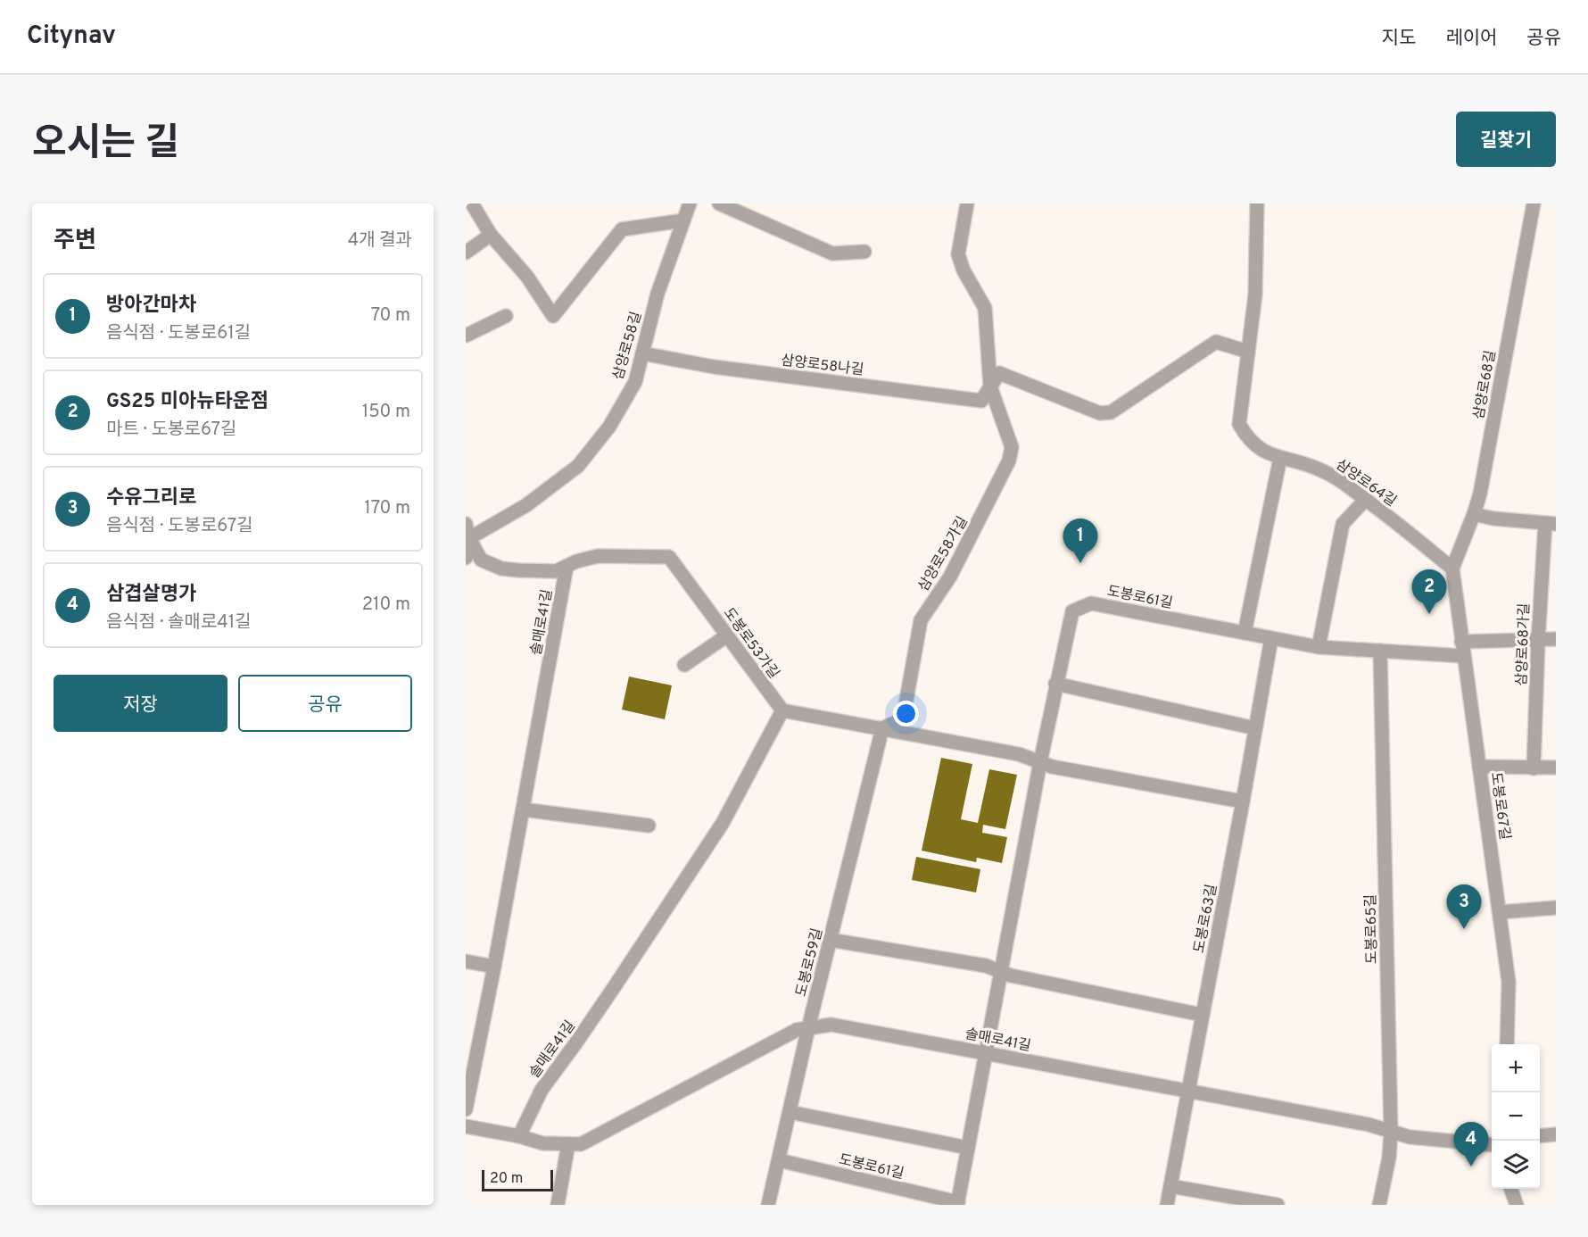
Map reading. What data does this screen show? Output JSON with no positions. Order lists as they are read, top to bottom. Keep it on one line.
{"streets":{"street":["삼양로58길","삼양로58나길","삼양로68길","삼양로64길","삼양로58가길","도봉로61길","솔매로41길","도봉로53가길","삼양로68가길","도봉로67길","도봉로63길","도봉로65길","도봉로59길"]},"crossings":[["삼양로58길","삼양로58나길"],["삼양로58길","도봉로53가길"],["삼양로58나길","삼양로58가길"],["삼양로68길","삼양로64길"],["삼양로68길","삼양로68가길"],["삼양로68길","도봉로67길"],["삼양로64길","도봉로67길"],["삼양로58가길","도봉로59길"],["도봉로61길","솔매로41길"],["도봉로61길","도봉로67길"],["도봉로61길","도봉로63길"],["도봉로61길","도봉로65길"],["도봉로61길","도봉로59길"],["솔매로41길","도봉로53가길"],["솔매로41길","도봉로63길"],["솔매로41길","도봉로65길"],["솔매로41길","도봉로59길"]],"scale_bar":"20 m","page":{"header":"Citynav","nav":["지도","레이어","공유"],"title":"오시는 길","buttons":["길찾기",["저장","공유"]],"heading":["주변","4개 결과"],"list":[{"mark":"1","name":"방아간마차","note":"음식점 · 도봉로61길","value":"70 m"},{"mark":"2","name":"GS25 미아뉴타운점","note":"마트 · 도봉로67길","value":"150 m"},{"mark":"3","name":"수유그리로","note":"음식점 · 도봉로67길","value":"170 m"},{"mark":"4","name":"삼겹살명가","note":"음식점 · 솔매로41길","value":"210 m"}],"pins":["1","2","3","4"],"map_buttons":["+","−"],"scale":"20 m"}}
